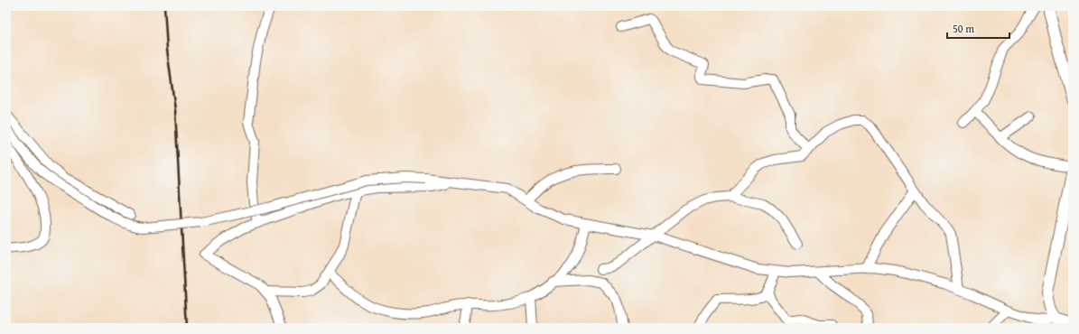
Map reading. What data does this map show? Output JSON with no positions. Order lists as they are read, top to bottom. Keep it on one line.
{"scale_bar":"50 m"}
